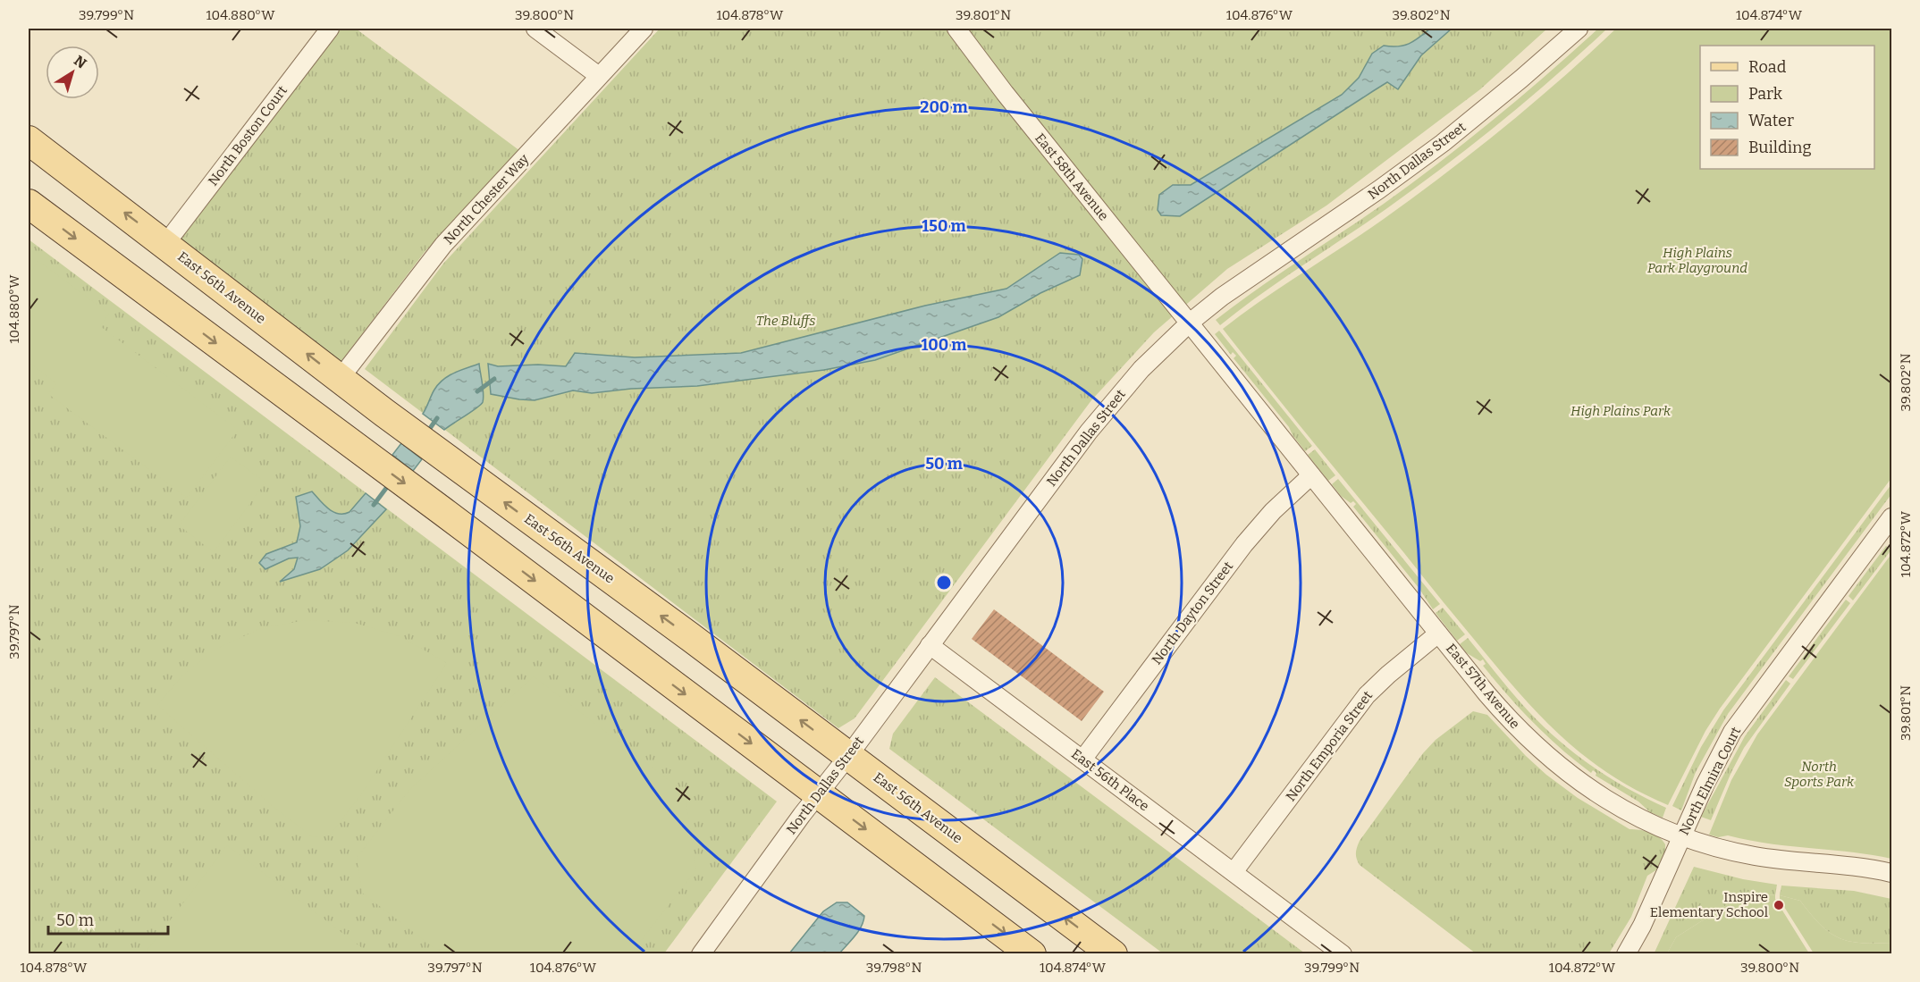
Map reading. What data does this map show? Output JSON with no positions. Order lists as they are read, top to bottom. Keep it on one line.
{"streets":{"main road":["East 56th Avenue"],"street":["North Boston Court","North Dallas Street","East 58th Avenue","North Chester Way","North Dayton Street","East 57th Avenue","North Emporia Street","East 56th Place","North Elmira Court"]},"crossings":[["North Boston Court","East 56th Avenue"],["North Dallas Street","East 58th Avenue"],["North Dallas Street","East 56th Avenue"],["North Dallas Street","East 57th Avenue"],["North Dallas Street","East 56th Place"],["East 58th Avenue","East 57th Avenue"],["North Chester Way","East 56th Avenue"],["North Dayton Street","East 57th Avenue"],["North Dayton Street","East 56th Place"],["East 57th Avenue","North Emporia Street"],["East 57th Avenue","North Elmira Court"],["North Emporia Street","East 56th Place"]],"parks":["High Plains Park Playground","The Bluffs","High Plains Park","North Sports Park"],"places":["Inspire Elementary School"],"legend":["Road","Park","Water","Building"],"scale_bar":"50 m","north":"top right","coordinates":["39.799°N","104.880°W","39.800°N","104.878°W","39.801°N","104.876°W","39.802°N","104.874°W","104.872°W","39.797°N","39.798°N"],"rings":["200 m","150 m","100 m","50 m"]}
